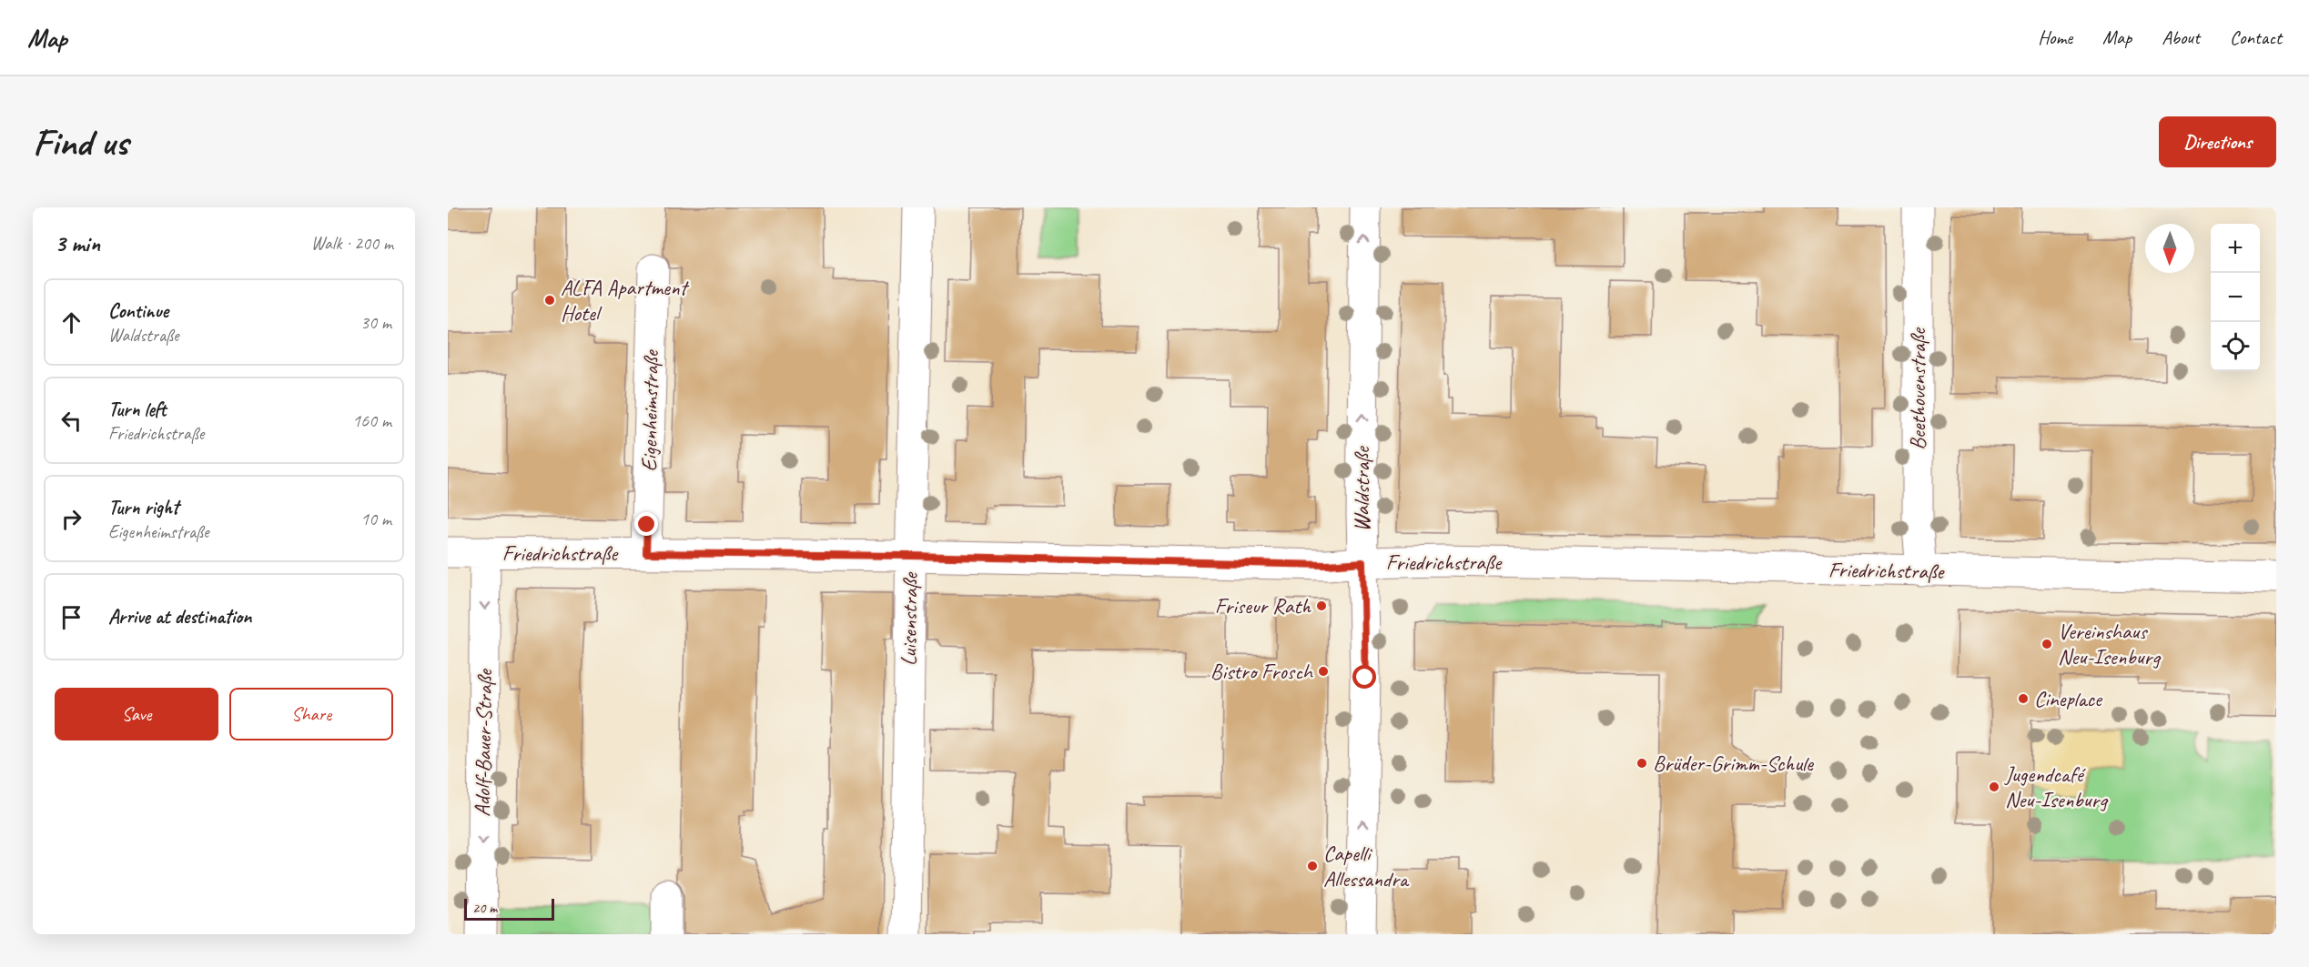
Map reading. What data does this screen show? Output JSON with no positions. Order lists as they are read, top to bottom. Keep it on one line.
{"streets":{"street":["Beethovenstraße","Eigenheimstraße","Waldstraße","Friedrichstraße","Luisenstraße","Adolf-Bauer-Straße"]},"crossings":[["Beethovenstraße","Friedrichstraße"],["Eigenheimstraße","Friedrichstraße"],["Waldstraße","Friedrichstraße"],["Friedrichstraße","Luisenstraße"],["Friedrichstraße","Adolf-Bauer-Straße"]],"one_way":["Waldstraße","Adolf-Bauer-Straße"],"places":["ALFA Apartment Hotel","Friseur Rath","Vereinshaus Neu-Isenburg","Bistro Frosch","Cineplace","Brüder-Grimm-Schule","Jugendcafé Neu-Isenburg","Capelli Allessandra"],"scale_bar":"20 m","north":"bottom","page":{"header":"Map","nav":["Home","Map","About","Contact"],"buttons":["Directions",["Save","Share"]],"title":"Find us","heading":["3 min","Walk · 200 m"],"map_buttons":["+","−"],"list":[["Continue","Waldstraße","30 m"],["Turn left","Friedrichstraße","160 m"],["Turn right","Eigenheimstraße","10 m"],"Arrive at destination"],"scale":"20 m"}}
